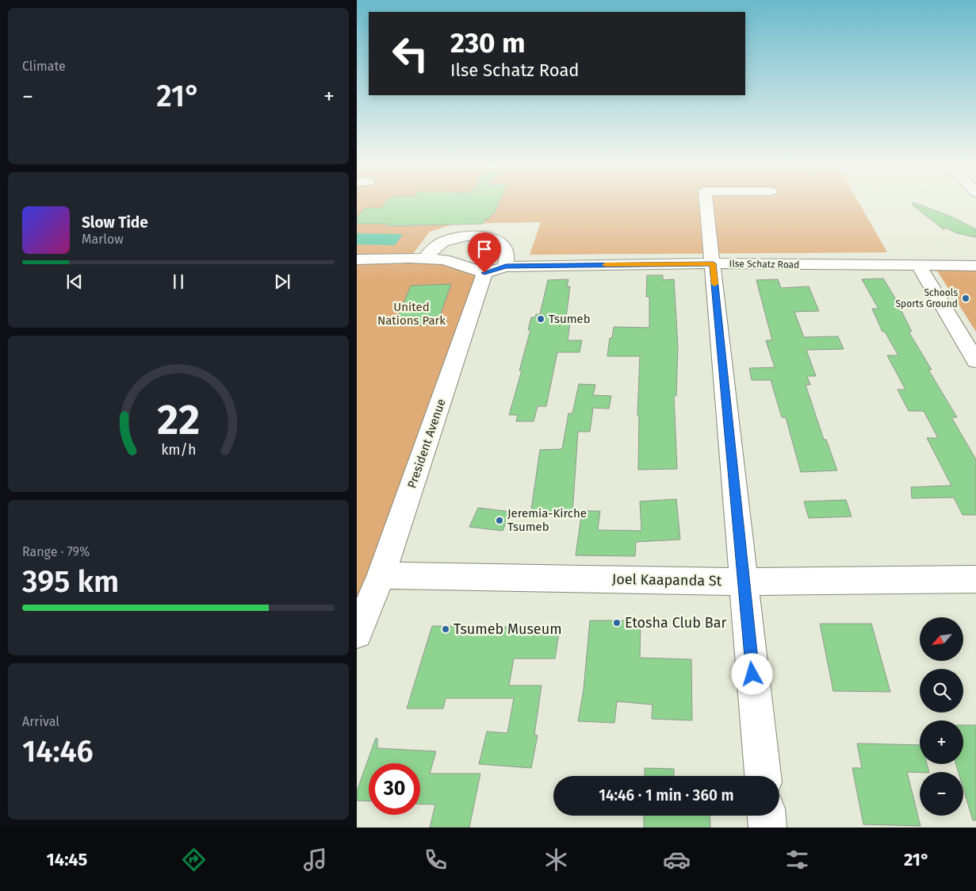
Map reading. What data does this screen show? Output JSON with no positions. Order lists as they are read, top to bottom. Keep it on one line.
{"streets":{"street":["Ilse Schatz Road","President Avenue","Joel Kaapanda St"]},"crossings":[["Ilse Schatz Road","President Avenue"],["President Avenue","Joel Kaapanda St"]],"parks":["United Nations Park"],"places":["Schools Sports Ground","Tsumeb","Jeremia-Kirche Tsumeb","Etosha Club Bar","Tsumeb Museum"],"north":"bottom left","page":{"tile":["Climate",["Range · 79%","395 km"],["Arrival","14:46"]],"turn":["230 m","Ilse Schatz Road"],"heat":["−","21°","+"],"song":["Slow Tide","Marlow"],"map_buttons":["+","−"],"limit":"30","trip":"14:46 · 1 min · 360 m","tabs":["14:45","21°"],"gauge":["22","km/h"]}}
